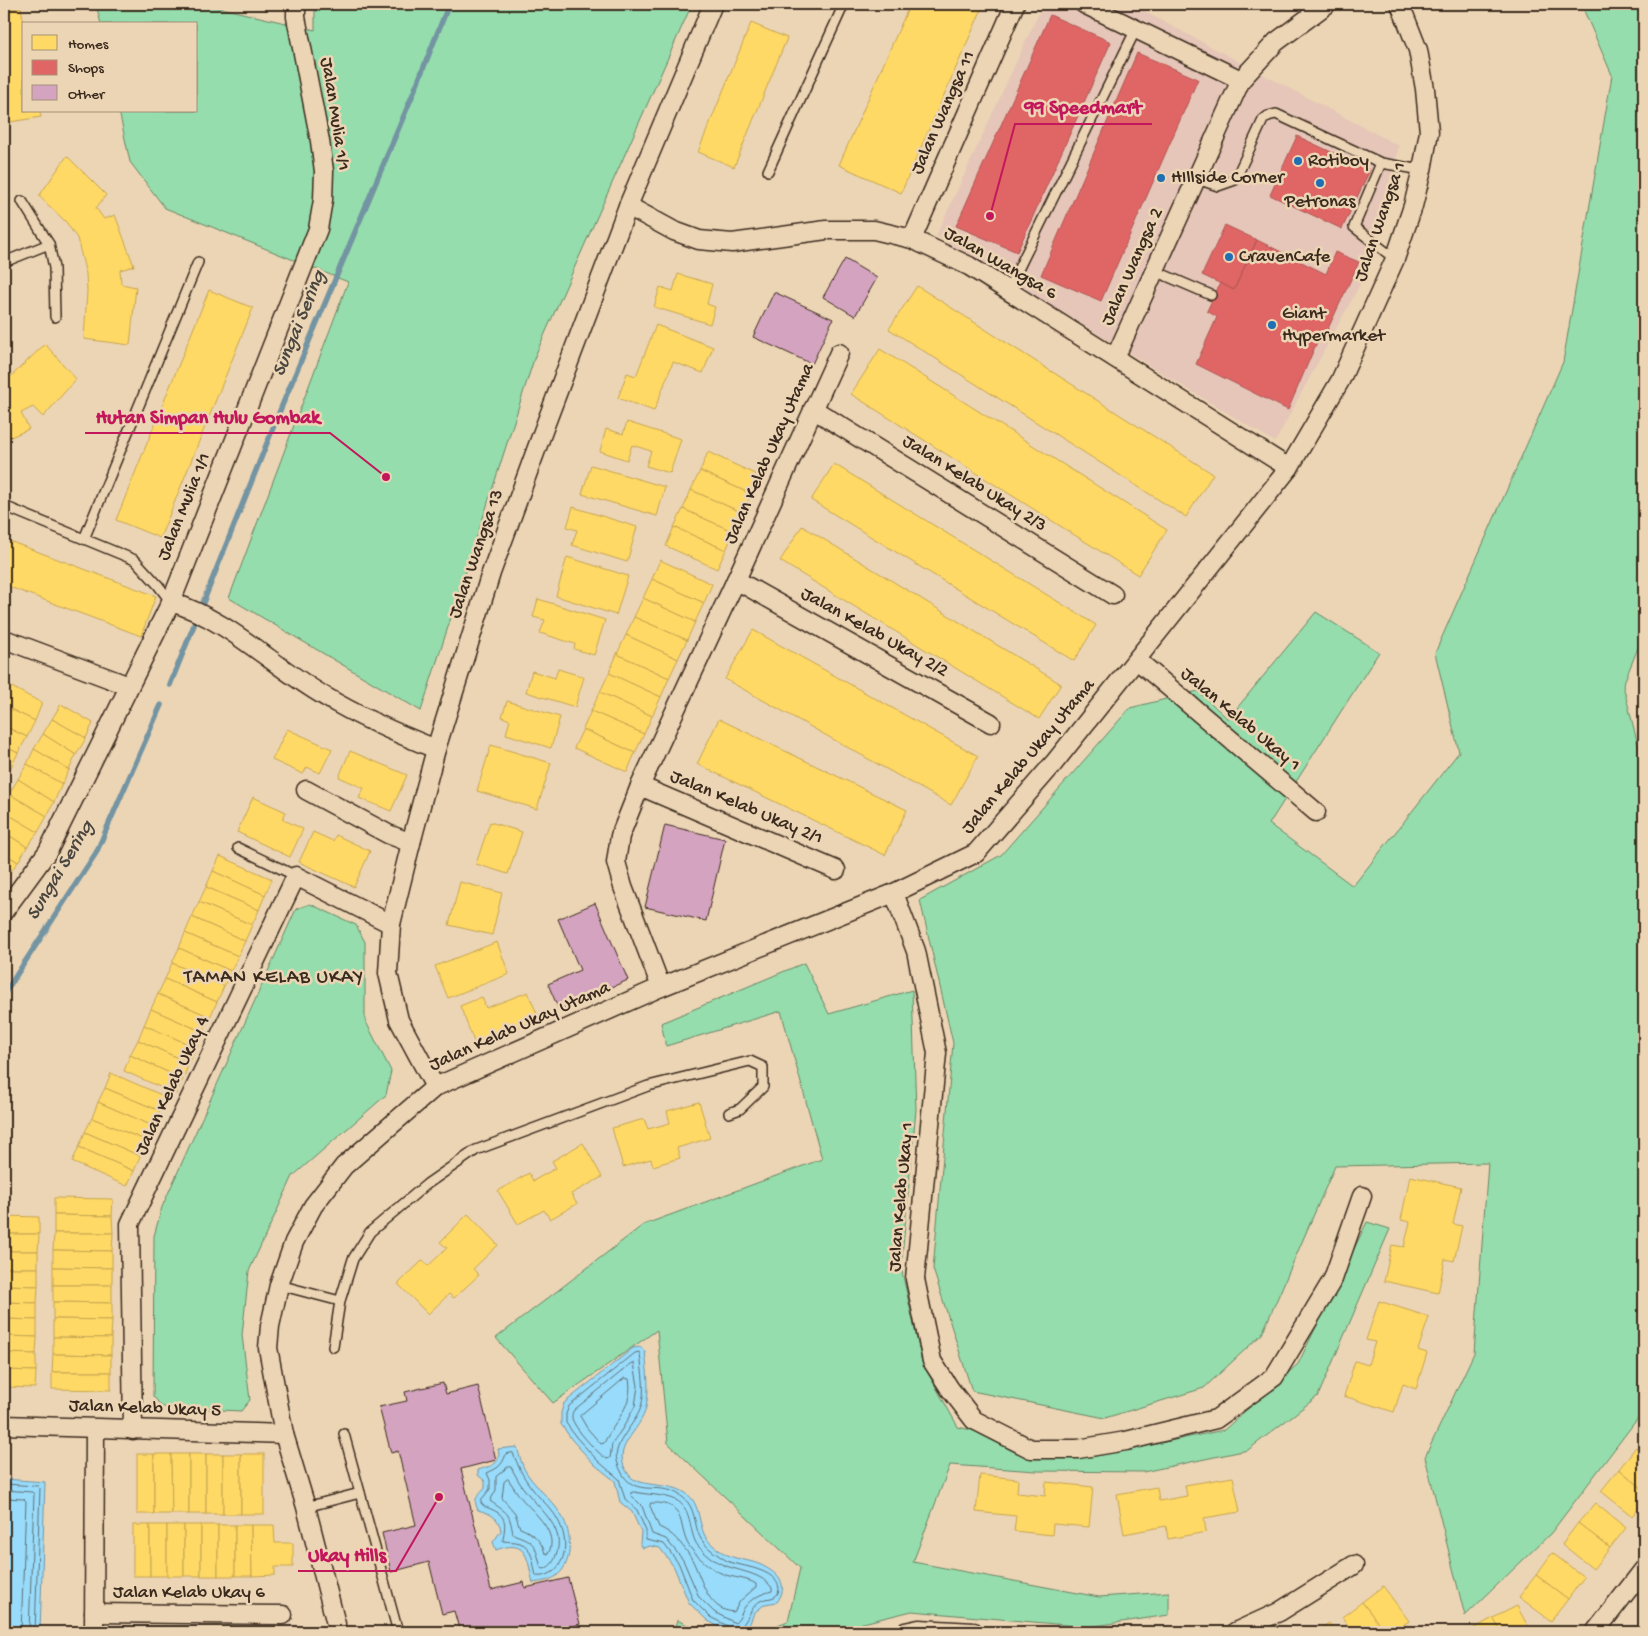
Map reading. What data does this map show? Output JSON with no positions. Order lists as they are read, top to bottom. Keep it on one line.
{"streets":{"street":["Jalan Wangsa 11","Jalan Mulia 1/1","Jalan Wangsa 1","Jalan Wangsa 6","Jalan Wangsa 2","Jalan Kelab Ukay Utama","Jalan Kelab Ukay 2/3","Jalan Wangsa 13","Jalan Kelab Ukay 2/2","Jalan Kelab Ukay 1","Jalan Kelab Ukay 2/1","Jalan Kelab Ukay 4","Jalan Kelab Ukay 5","Jalan Kelab Ukay 6"]},"crossings":[["Jalan Wangsa 11","Jalan Wangsa 6"],["Jalan Wangsa 1","Jalan Wangsa 6"],["Jalan Wangsa 1","Jalan Kelab Ukay Utama"],["Jalan Wangsa 6","Jalan Wangsa 2"],["Jalan Wangsa 6","Jalan Kelab Ukay Utama"],["Jalan Wangsa 6","Jalan Wangsa 13"],["Jalan Kelab Ukay Utama","Jalan Kelab Ukay 2/3"],["Jalan Kelab Ukay Utama","Jalan Wangsa 13"],["Jalan Kelab Ukay Utama","Jalan Kelab Ukay 2/2"],["Jalan Kelab Ukay Utama","Jalan Kelab Ukay 1"],["Jalan Kelab Ukay Utama","Jalan Kelab Ukay 2/1"],["Jalan Kelab Ukay Utama","Jalan Kelab Ukay 5"],["Jalan Kelab Ukay 4","Jalan Kelab Ukay 5"]],"districts":["TAMAN KELAB UKAY"],"water":["Sungai Sering"],"places":["Rotiboy","HIllside Corner","Petronas","99 Speedmart","CravenCafe","Giant Hypermarket","Hutan Simpan Hulu Gombak","Ukay Hills"],"legend":["Homes","Shops","Other"]}
